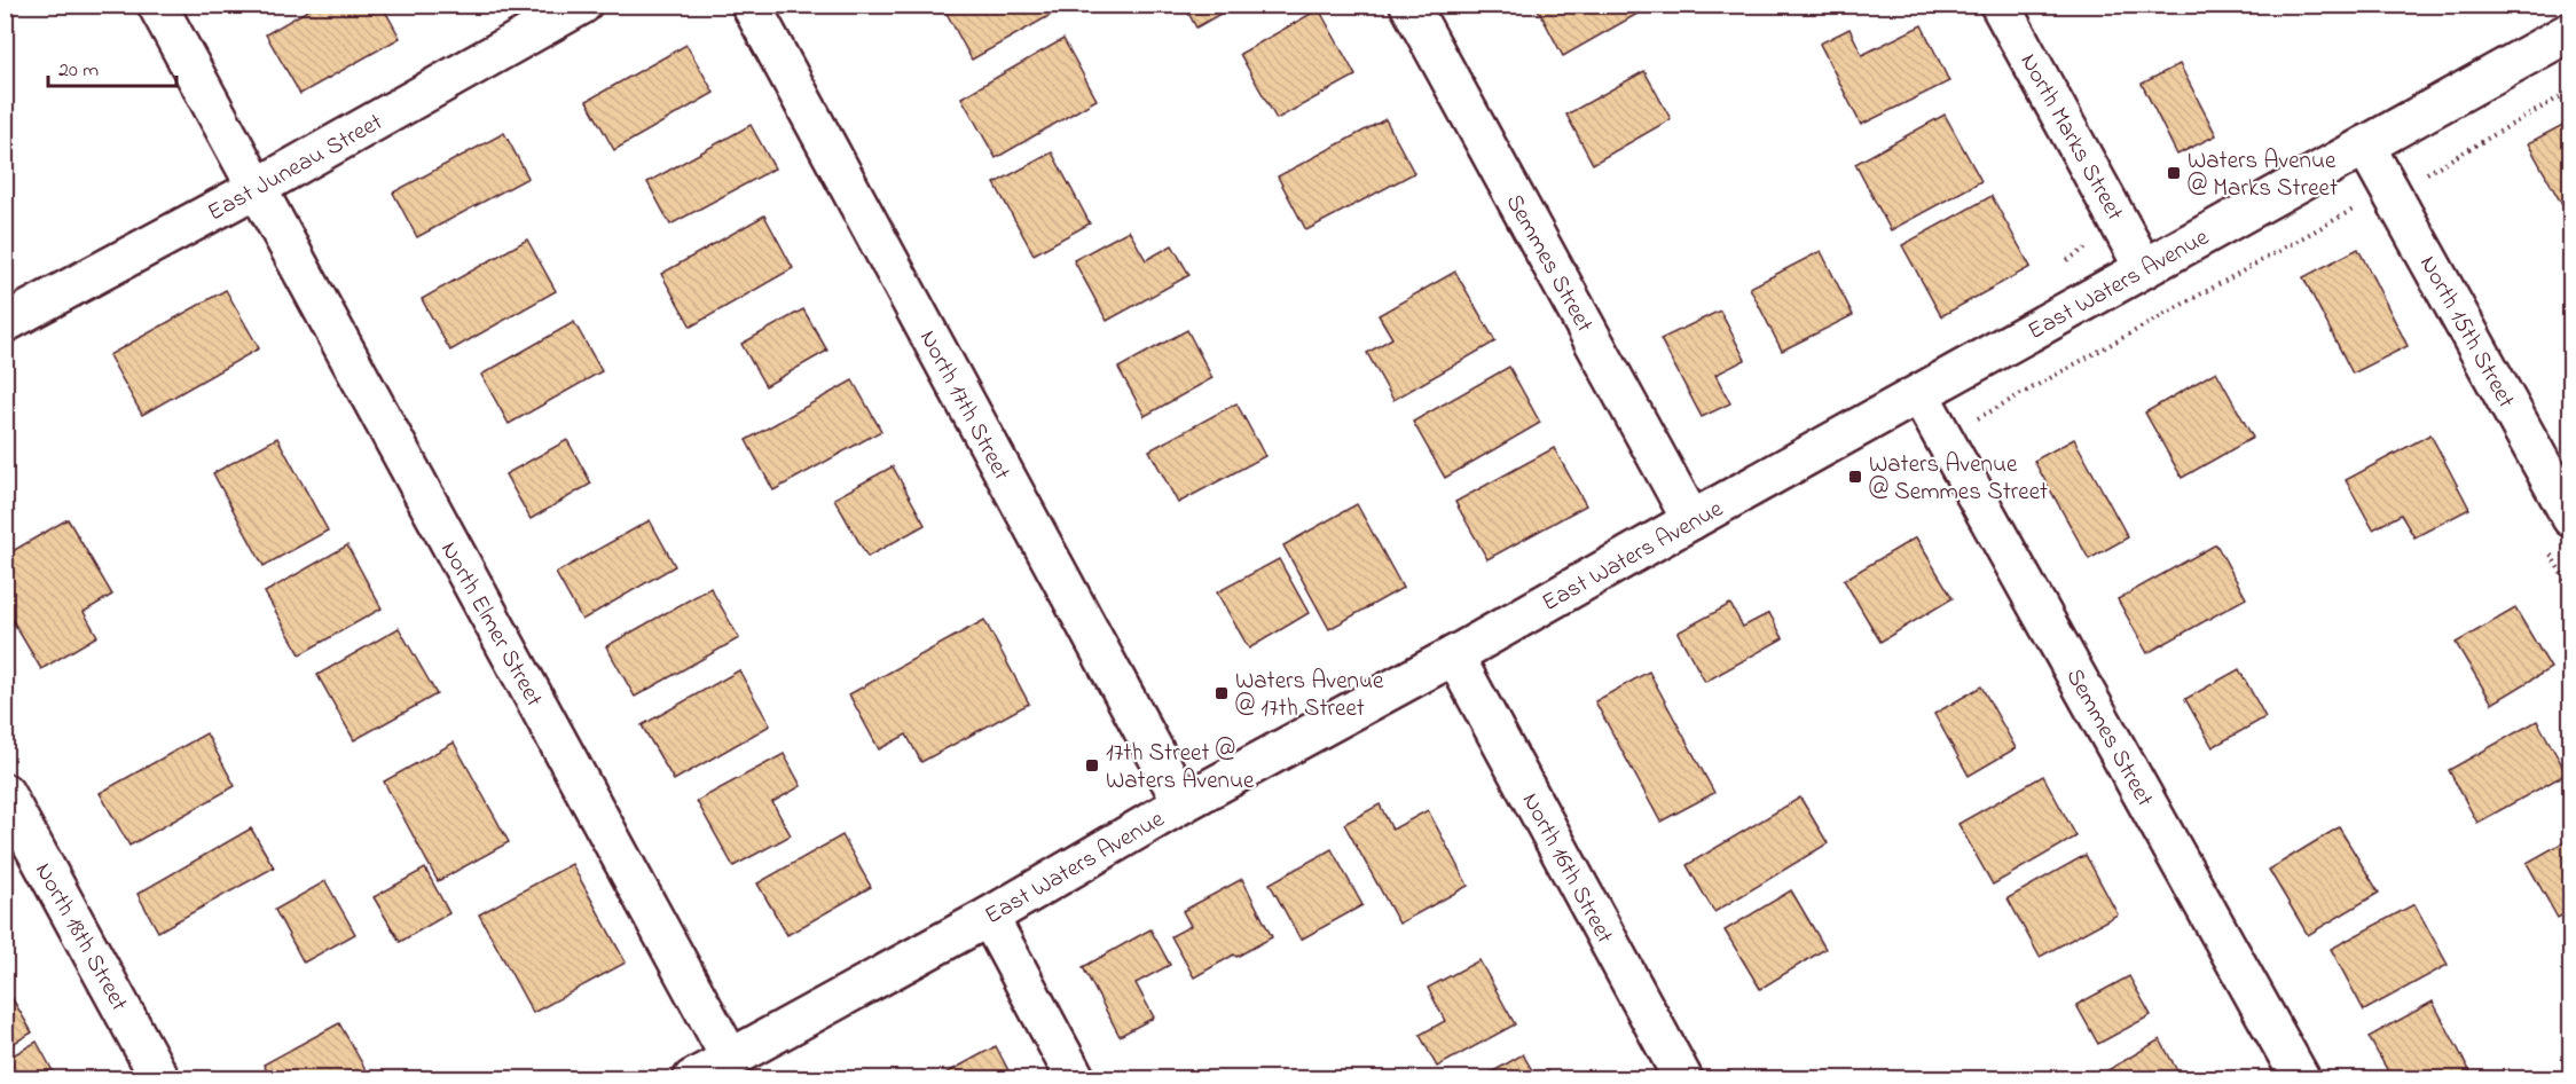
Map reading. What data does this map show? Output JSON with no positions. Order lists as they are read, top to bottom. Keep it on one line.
{"streets":{"street":["North Marks Street","East Juneau Street","Semmes Street","East Waters Avenue","North 15th Street","North 17th Street","North Elmer Street","North 16th Street","North 18th Street"]},"crossings":[["North Marks Street","East Waters Avenue"],["East Juneau Street","North Elmer Street"],["Semmes Street","East Waters Avenue"],["East Waters Avenue","North 15th Street"],["East Waters Avenue","North 17th Street"],["East Waters Avenue","North Elmer Street"],["East Waters Avenue","North 16th Street"]],"places":{"transit":["Waters Avenue @ Marks Street","Waters Avenue @ Semmes Street","Waters Avenue @ 17th Street","17th Street @ Waters Avenue"]},"scale_bar":"20 m"}
